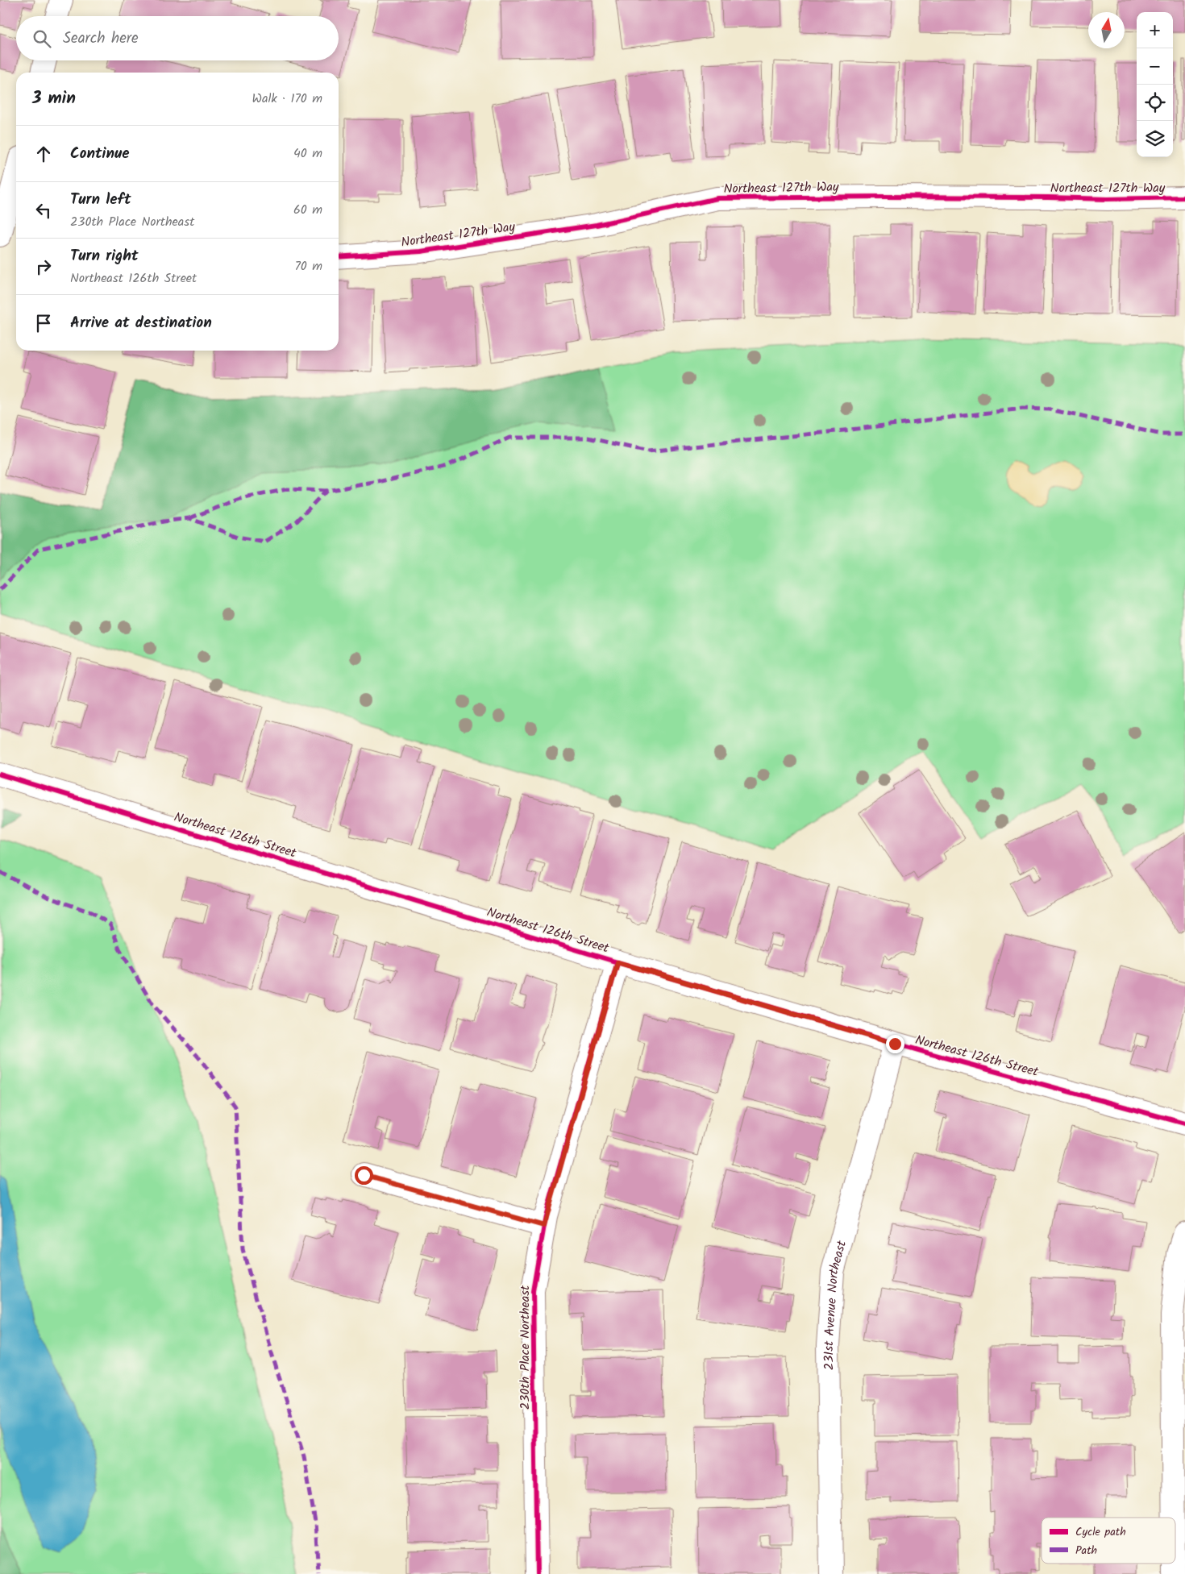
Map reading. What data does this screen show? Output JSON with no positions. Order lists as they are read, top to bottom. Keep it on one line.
{"streets":{"street":["Northeast 127th Way","Northeast 126th Street","231st Avenue Northeast","230th Place Northeast"]},"crossings":[["Northeast 126th Street","231st Avenue Northeast"],["Northeast 126th Street","230th Place Northeast"]],"legend":["Cycle path","Path"],"north":"top","page":{"map_buttons":["+","−"],"search":"Search here","heading":["3 min","Walk · 170 m"],"list":[["Continue","40 m"],["Turn left","230th Place Northeast","60 m"],["Turn right","Northeast 126th Street","70 m"],"Arrive at destination"]}}
